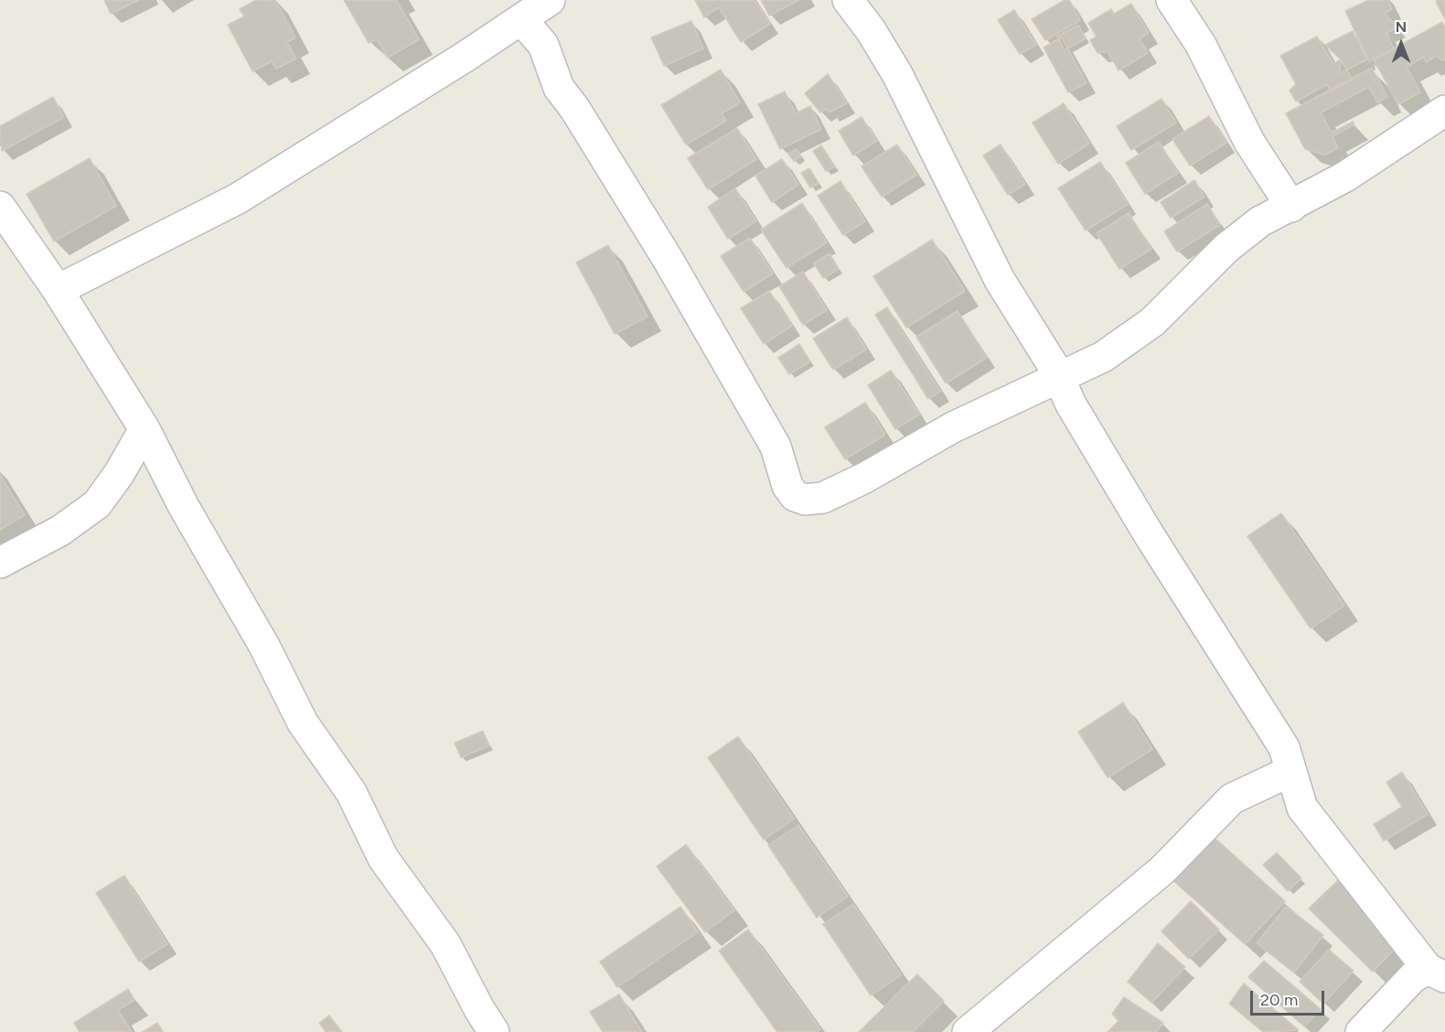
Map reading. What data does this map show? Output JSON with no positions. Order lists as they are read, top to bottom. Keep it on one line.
{"scale_bar":"20 m","north":"top"}
